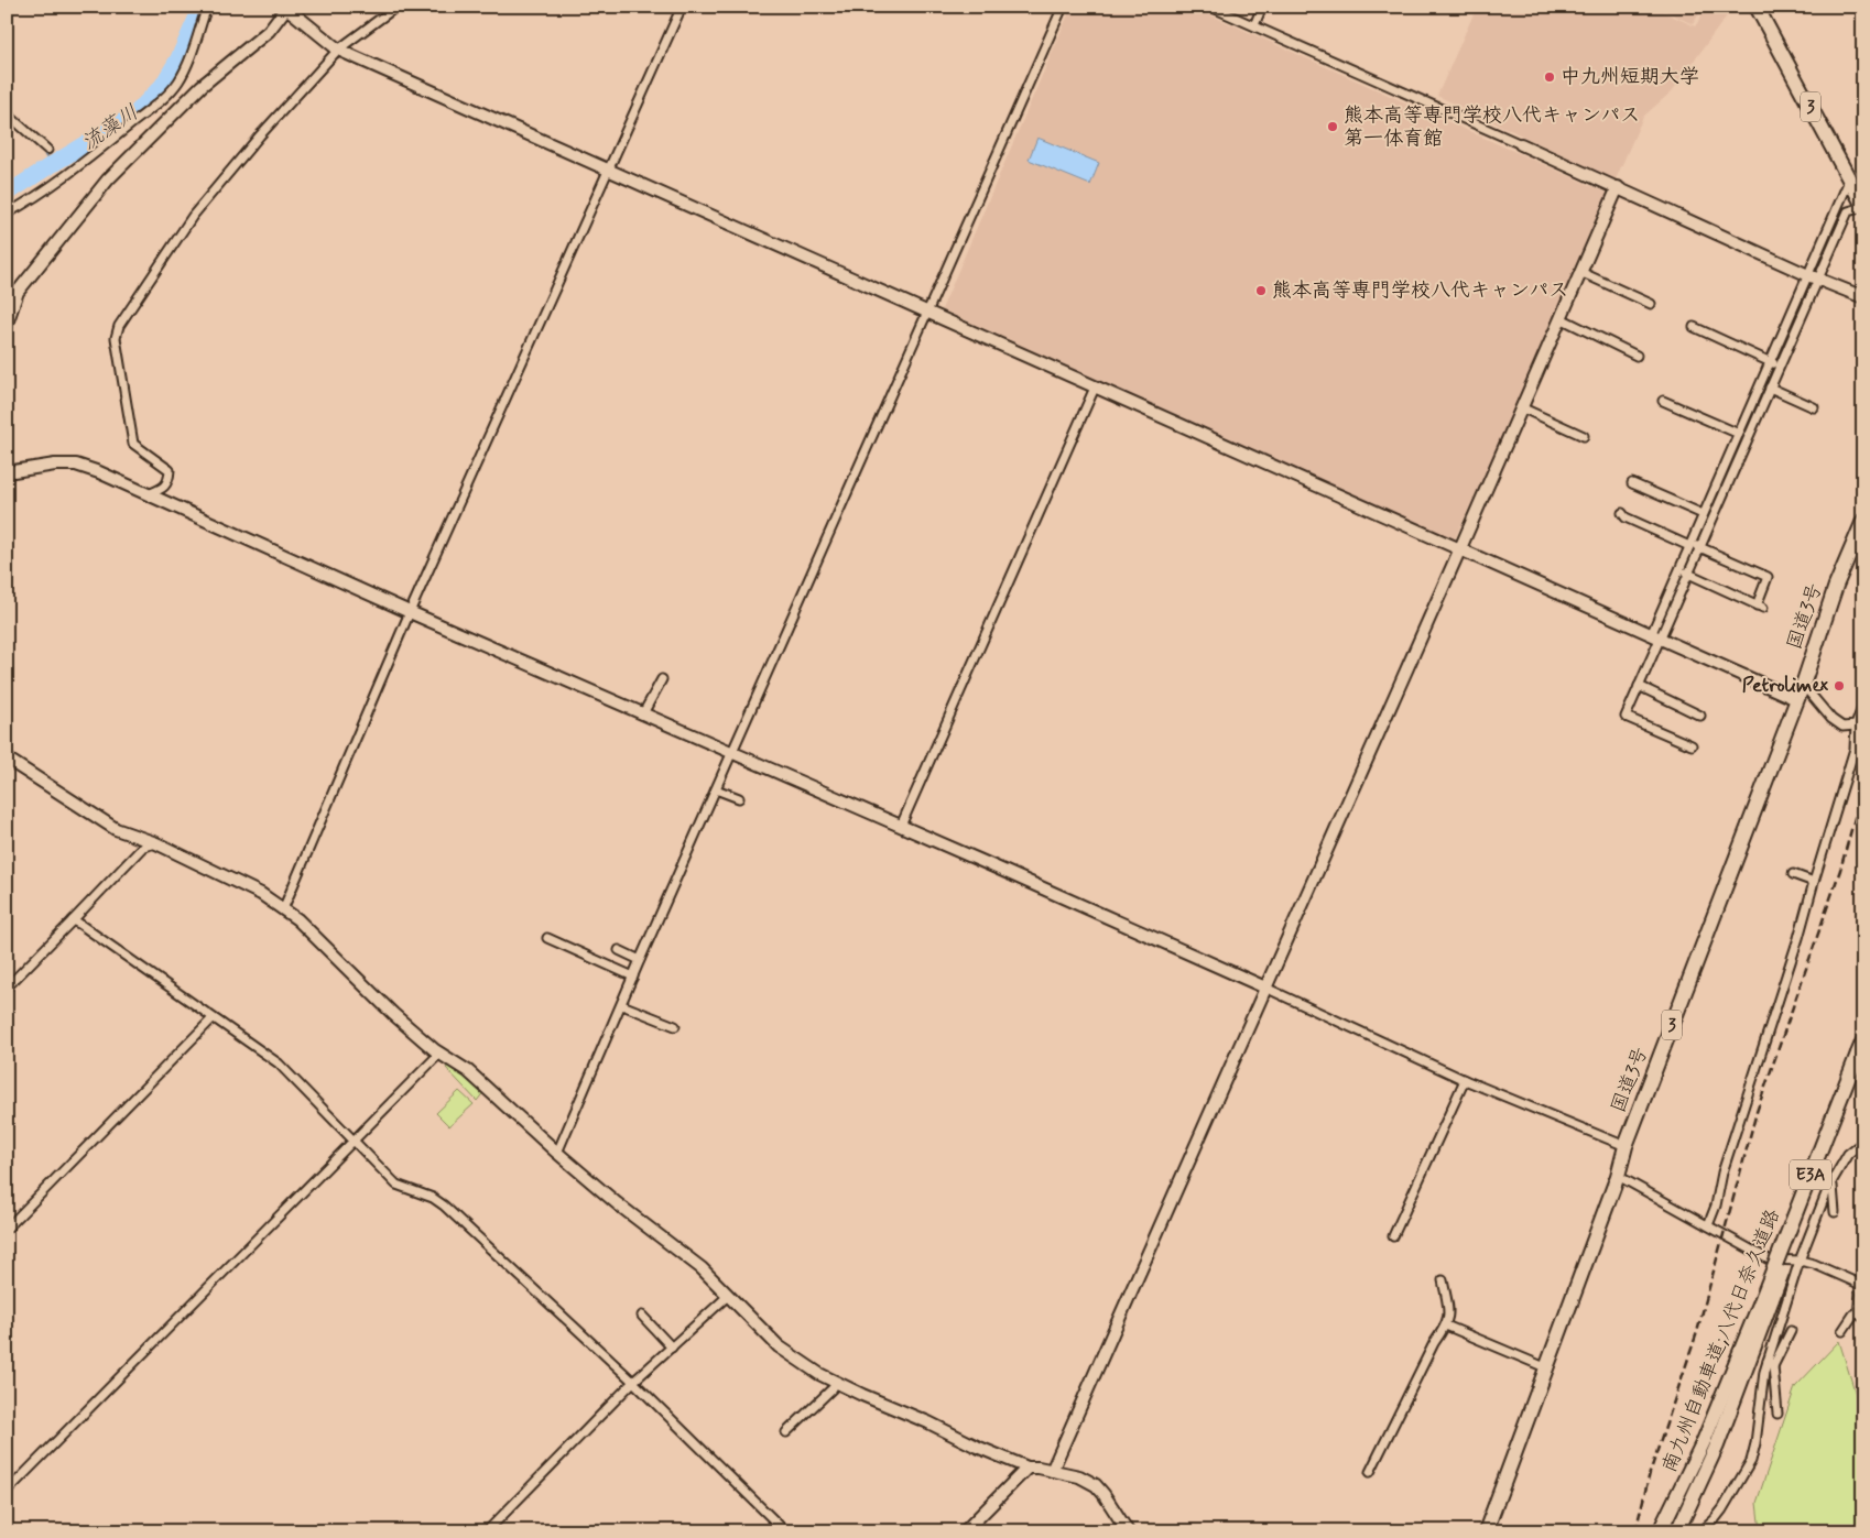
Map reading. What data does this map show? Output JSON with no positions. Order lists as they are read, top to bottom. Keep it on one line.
{"streets":{"highway":["3","国道3号","E3A","南九州自動車道;八代日奈久道路"]},"water":["流藻川"],"places":["中九州短期大学","熊本高等専門学校八代キャンパス 第一体育館","熊本高等専門学校八代キャンパス","Petrolimex"]}
